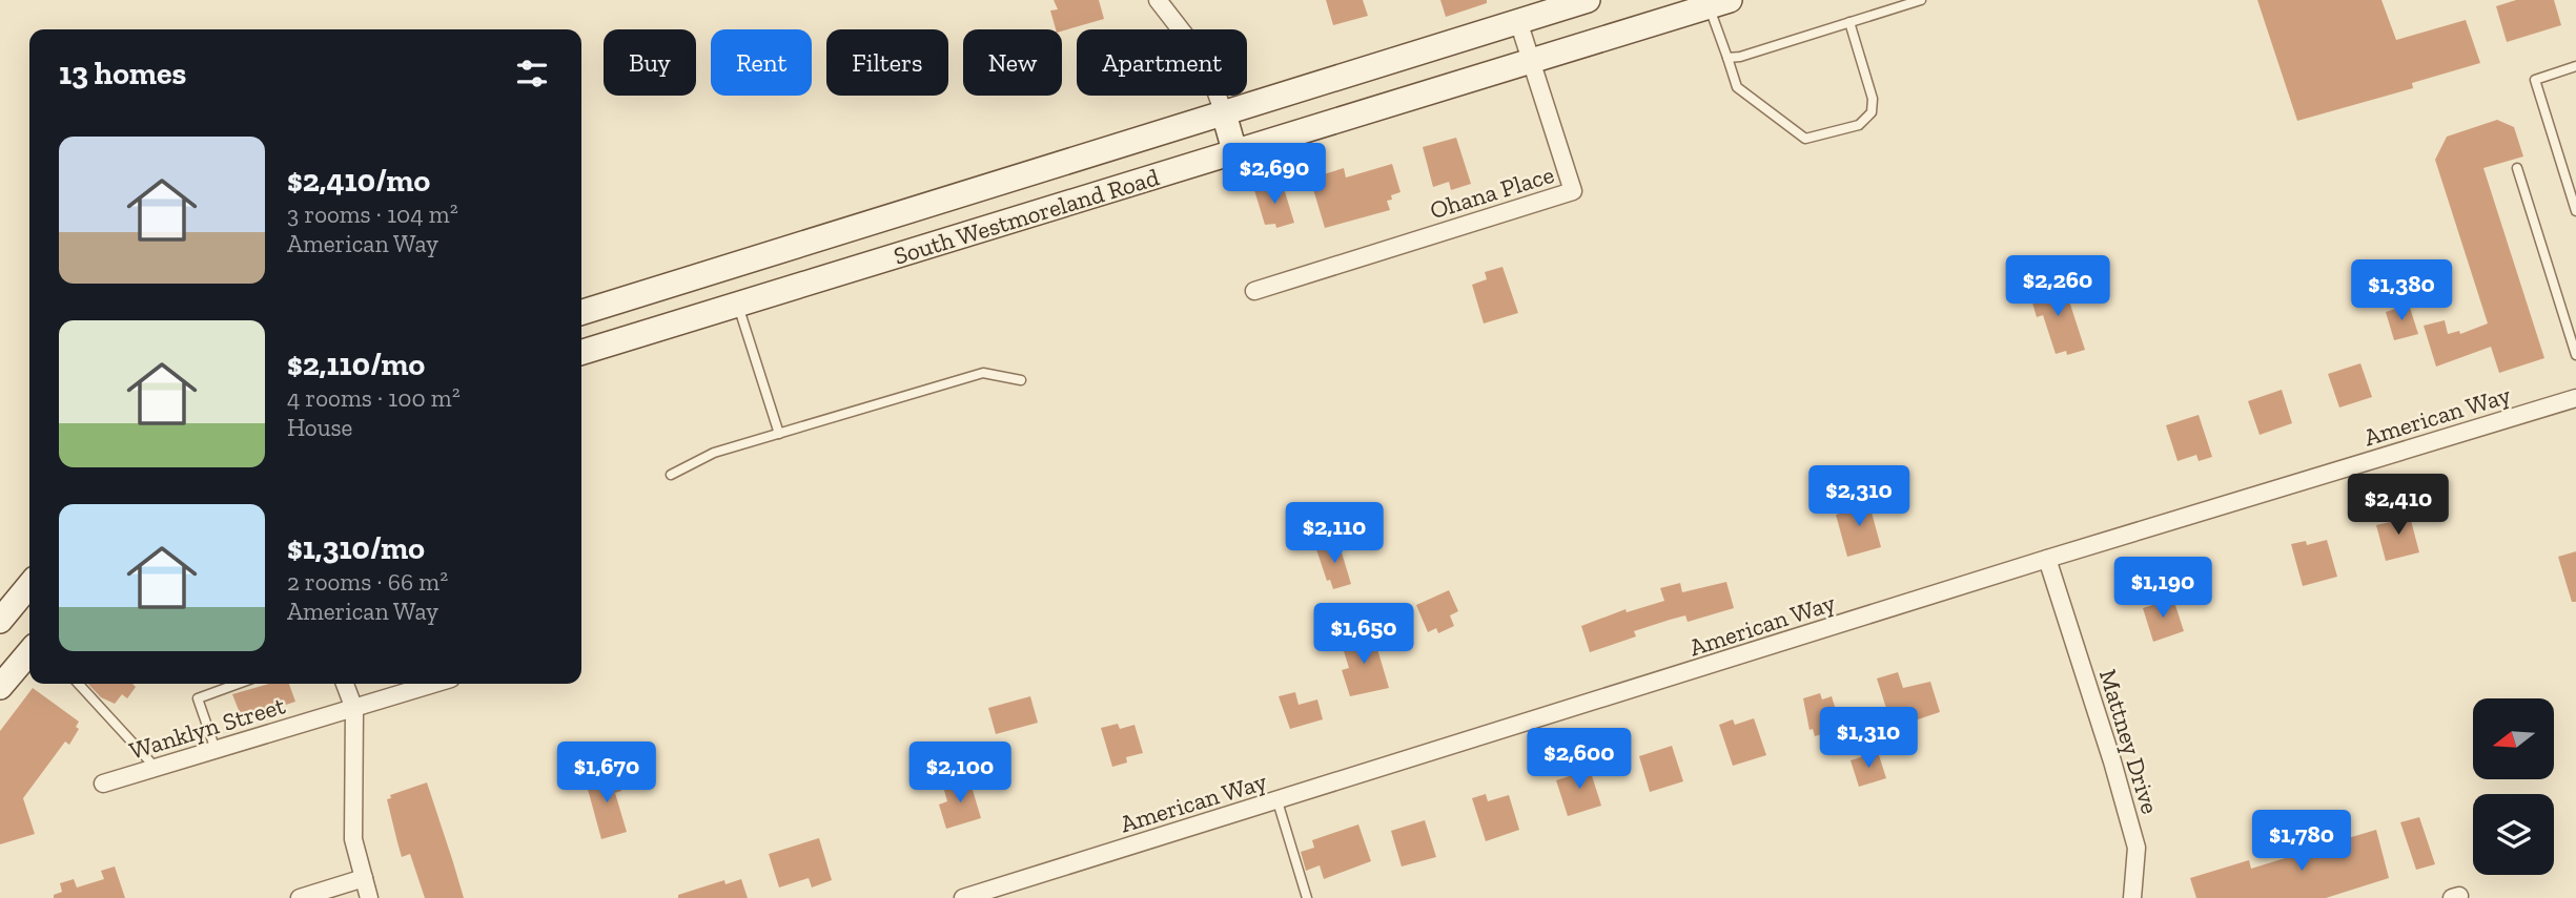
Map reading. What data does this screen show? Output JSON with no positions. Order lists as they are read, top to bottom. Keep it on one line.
{"streets":{"main road":["South Westmoreland Road"],"street":["Ohana Place","American Way","Wanklyn Street","Mattney Drive"]},"crossings":[["Ohana Place","South Westmoreland Road"],["American Way","Mattney Drive"]],"north":"left","page":{"chip":["Buy","Rent","Filters","New","Apartment"],"heading":"13 homes","list":[{"name":"$2,410/mo","note":"3 rooms · 104 m² · American Way"},{"name":"$2,110/mo","note":"4 rooms · 100 m² · House"},{"name":"$1,310/mo","note":"2 rooms · 66 m² · American Way"}],"price":["$2,690","$2,260","$1,380","$2,310","$2,410","$2,110","$1,190","$1,650","$1,310","$2,600","$1,670","$2,100","$1,780"]}}
